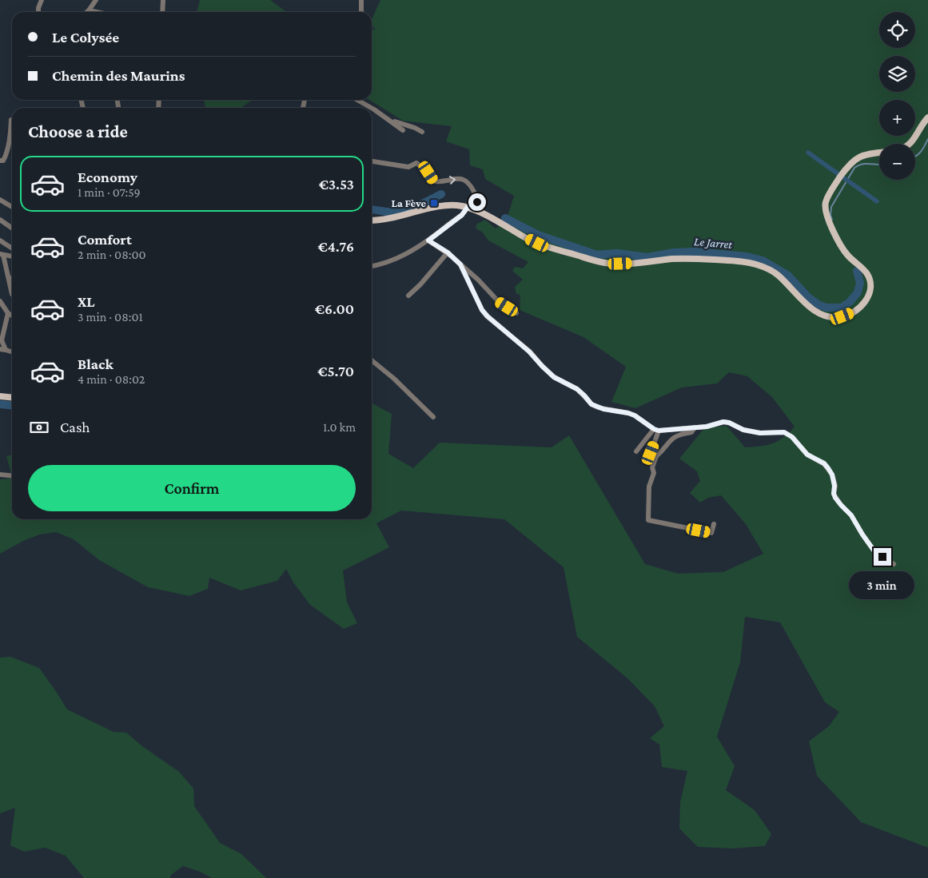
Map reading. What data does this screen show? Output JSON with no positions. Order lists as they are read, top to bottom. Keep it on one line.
{"water":["Le Jarret"],"places":{"transit":["La Fève"]},"page":{"map_buttons":["+","−"],"banner":["Le Colysée","Chemin des Maurins"],"heading":"Choose a ride","list":[{"name":"Economy","note":"1 min · 07:59","value":"€3.53"},{"name":"Comfort","note":"2 min · 08:00","value":"€4.76"},{"name":"XL","note":"3 min · 08:01","value":"€6.00"},{"name":"Black","note":"4 min · 08:02","value":"€5.70"}],"pay":["Cash","1.0 km"],"buttons":"Confirm","bubble":"3 min"}}
